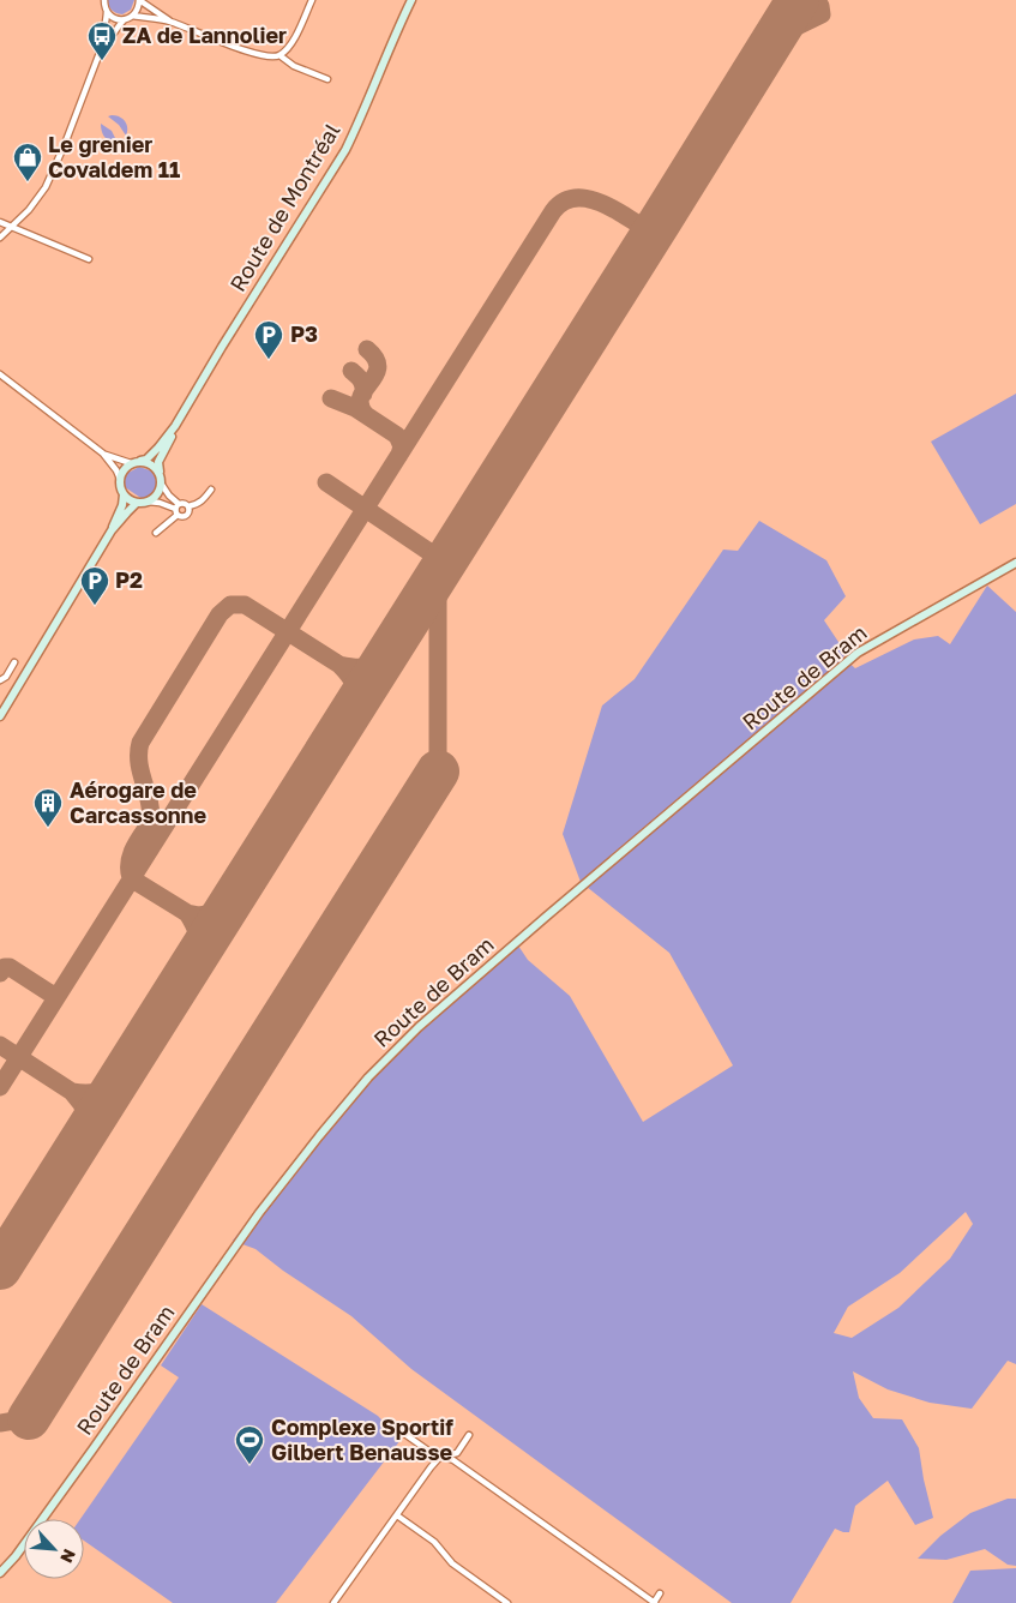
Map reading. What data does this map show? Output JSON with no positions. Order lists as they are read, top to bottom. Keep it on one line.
{"streets":{"main road":["Route de Montréal","Route de Bram"]},"places":{"bus stop":["ZA de Lannolier"],"shop":["Le grenier Covaldem 11"],"parking":["P3","P2"],"building":["Aérogare de Carcassonne"],"sports":["Complexe Sportif Gilbert Benausse"]},"north":"bottom right"}
